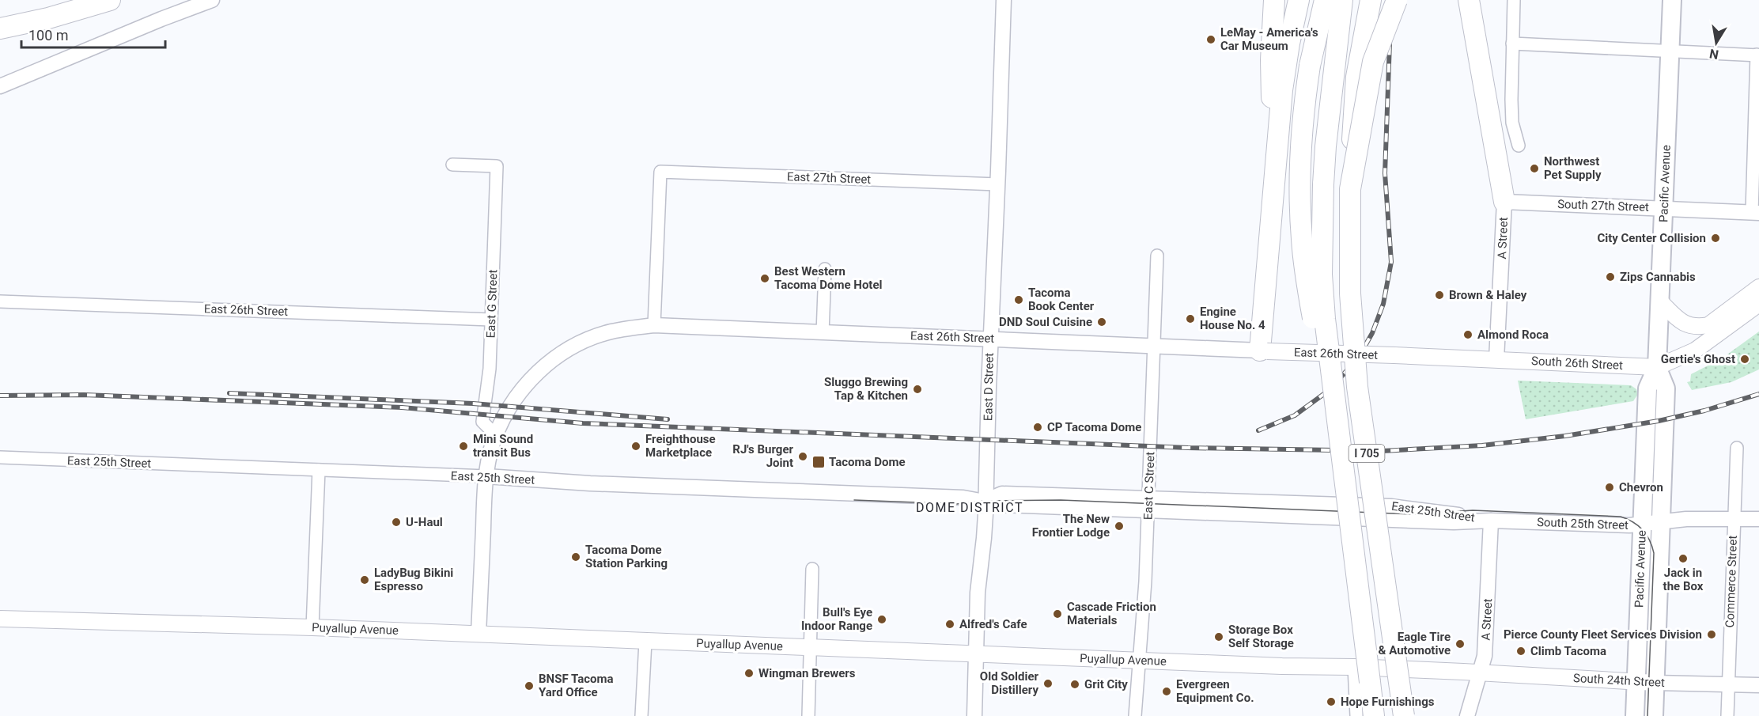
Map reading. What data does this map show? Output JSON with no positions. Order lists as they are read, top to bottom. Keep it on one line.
{"streets":{"highway":["I 705"],"main road":["Pacific Avenue","East 26th Street","South 26th Street","Puyallup Avenue","South 24th Street"],"street":["East 27th Street","South 27th Street","A Street","East G Street","East D Street","East 25th Street","East C Street","South 25th Street","Commerce Street"]},"crossings":[["East 27th Street","East 26th Street"],["East 27th Street","East D Street"],["Pacific Avenue","South 27th Street"],["Pacific Avenue","South 26th Street"],["Pacific Avenue","South 25th Street"],["Pacific Avenue","South 24th Street"],["South 27th Street","A Street"],["A Street","East 26th Street"],["A Street","South 26th Street"],["A Street","East 25th Street"],["A Street","South 25th Street"],["A Street","Puyallup Avenue"],["A Street","South 24th Street"],["East G Street","East 26th Street"],["East 26th Street","South 26th Street"],["East 26th Street","East D Street"],["East 26th Street","East 25th Street"],["East 26th Street","East C Street"],["East D Street","East 25th Street"],["East D Street","Puyallup Avenue"],["East 25th Street","East C Street"],["East 25th Street","South 25th Street"],["East C Street","Puyallup Avenue"],["South 25th Street","Commerce Street"],["Commerce Street","South 24th Street"],["Puyallup Avenue","South 24th Street"]],"districts":["DOME DISTRICT"],"places":{"other":["LeMay - America's Car Museum","Northwest Pet Supply","City Center Collision","Zips Cannabis","Best Western Tacoma Dome Hotel","Brown & Haley","Tacoma Book Center","Engine House No. 4","DND Soul Cuisine","Almond Roca","Gertie's Ghost","Sluggo Brewing Tap & Kitchen","CP Tacoma Dome","Mini Sound transit Bus","Freighthouse Marketplace","RJ's Burger Joint","Chevron","U-Haul","The New Frontier Lodge","Tacoma Dome Station Parking","Jack in the Box","LadyBug Bikini Espresso","Cascade Friction Materials","Bull's Eye Indoor Range","Alfred's Cafe","Pierce County Fleet Services Division","Storage Box Self Storage","Eagle Tire & Automotive","Climb Tacoma","Wingman Brewers","Old Soldier Distillery","Grit City","BNSF Tacoma Yard Office","Evergreen Equipment Co.","Hope Furnishings"],"transit":["Tacoma Dome"]},"scale_bar":"100 m","north":"bottom"}
